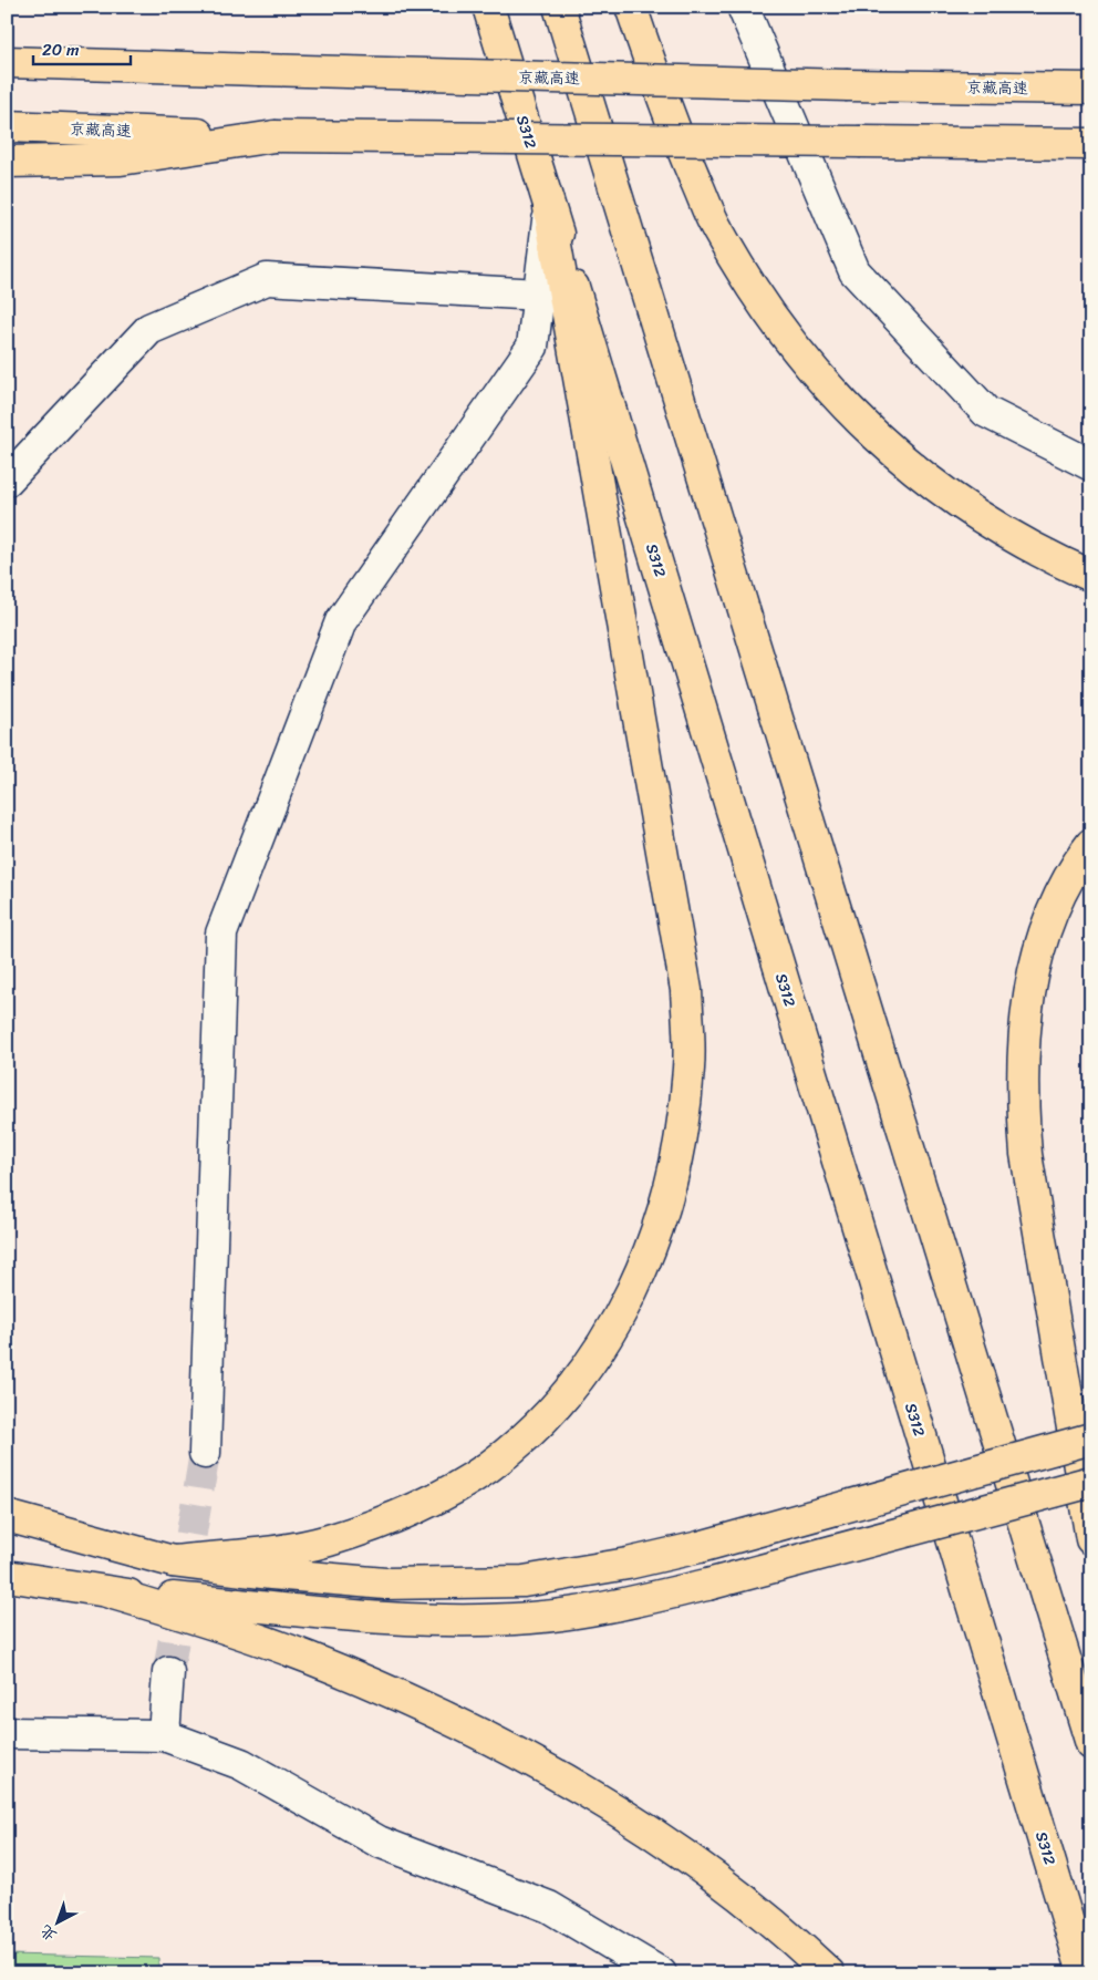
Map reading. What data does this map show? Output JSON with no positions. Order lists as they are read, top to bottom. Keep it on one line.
{"streets":{"main road":["京藏高速","S312"]},"scale_bar":"20 m","north":"bottom left"}
